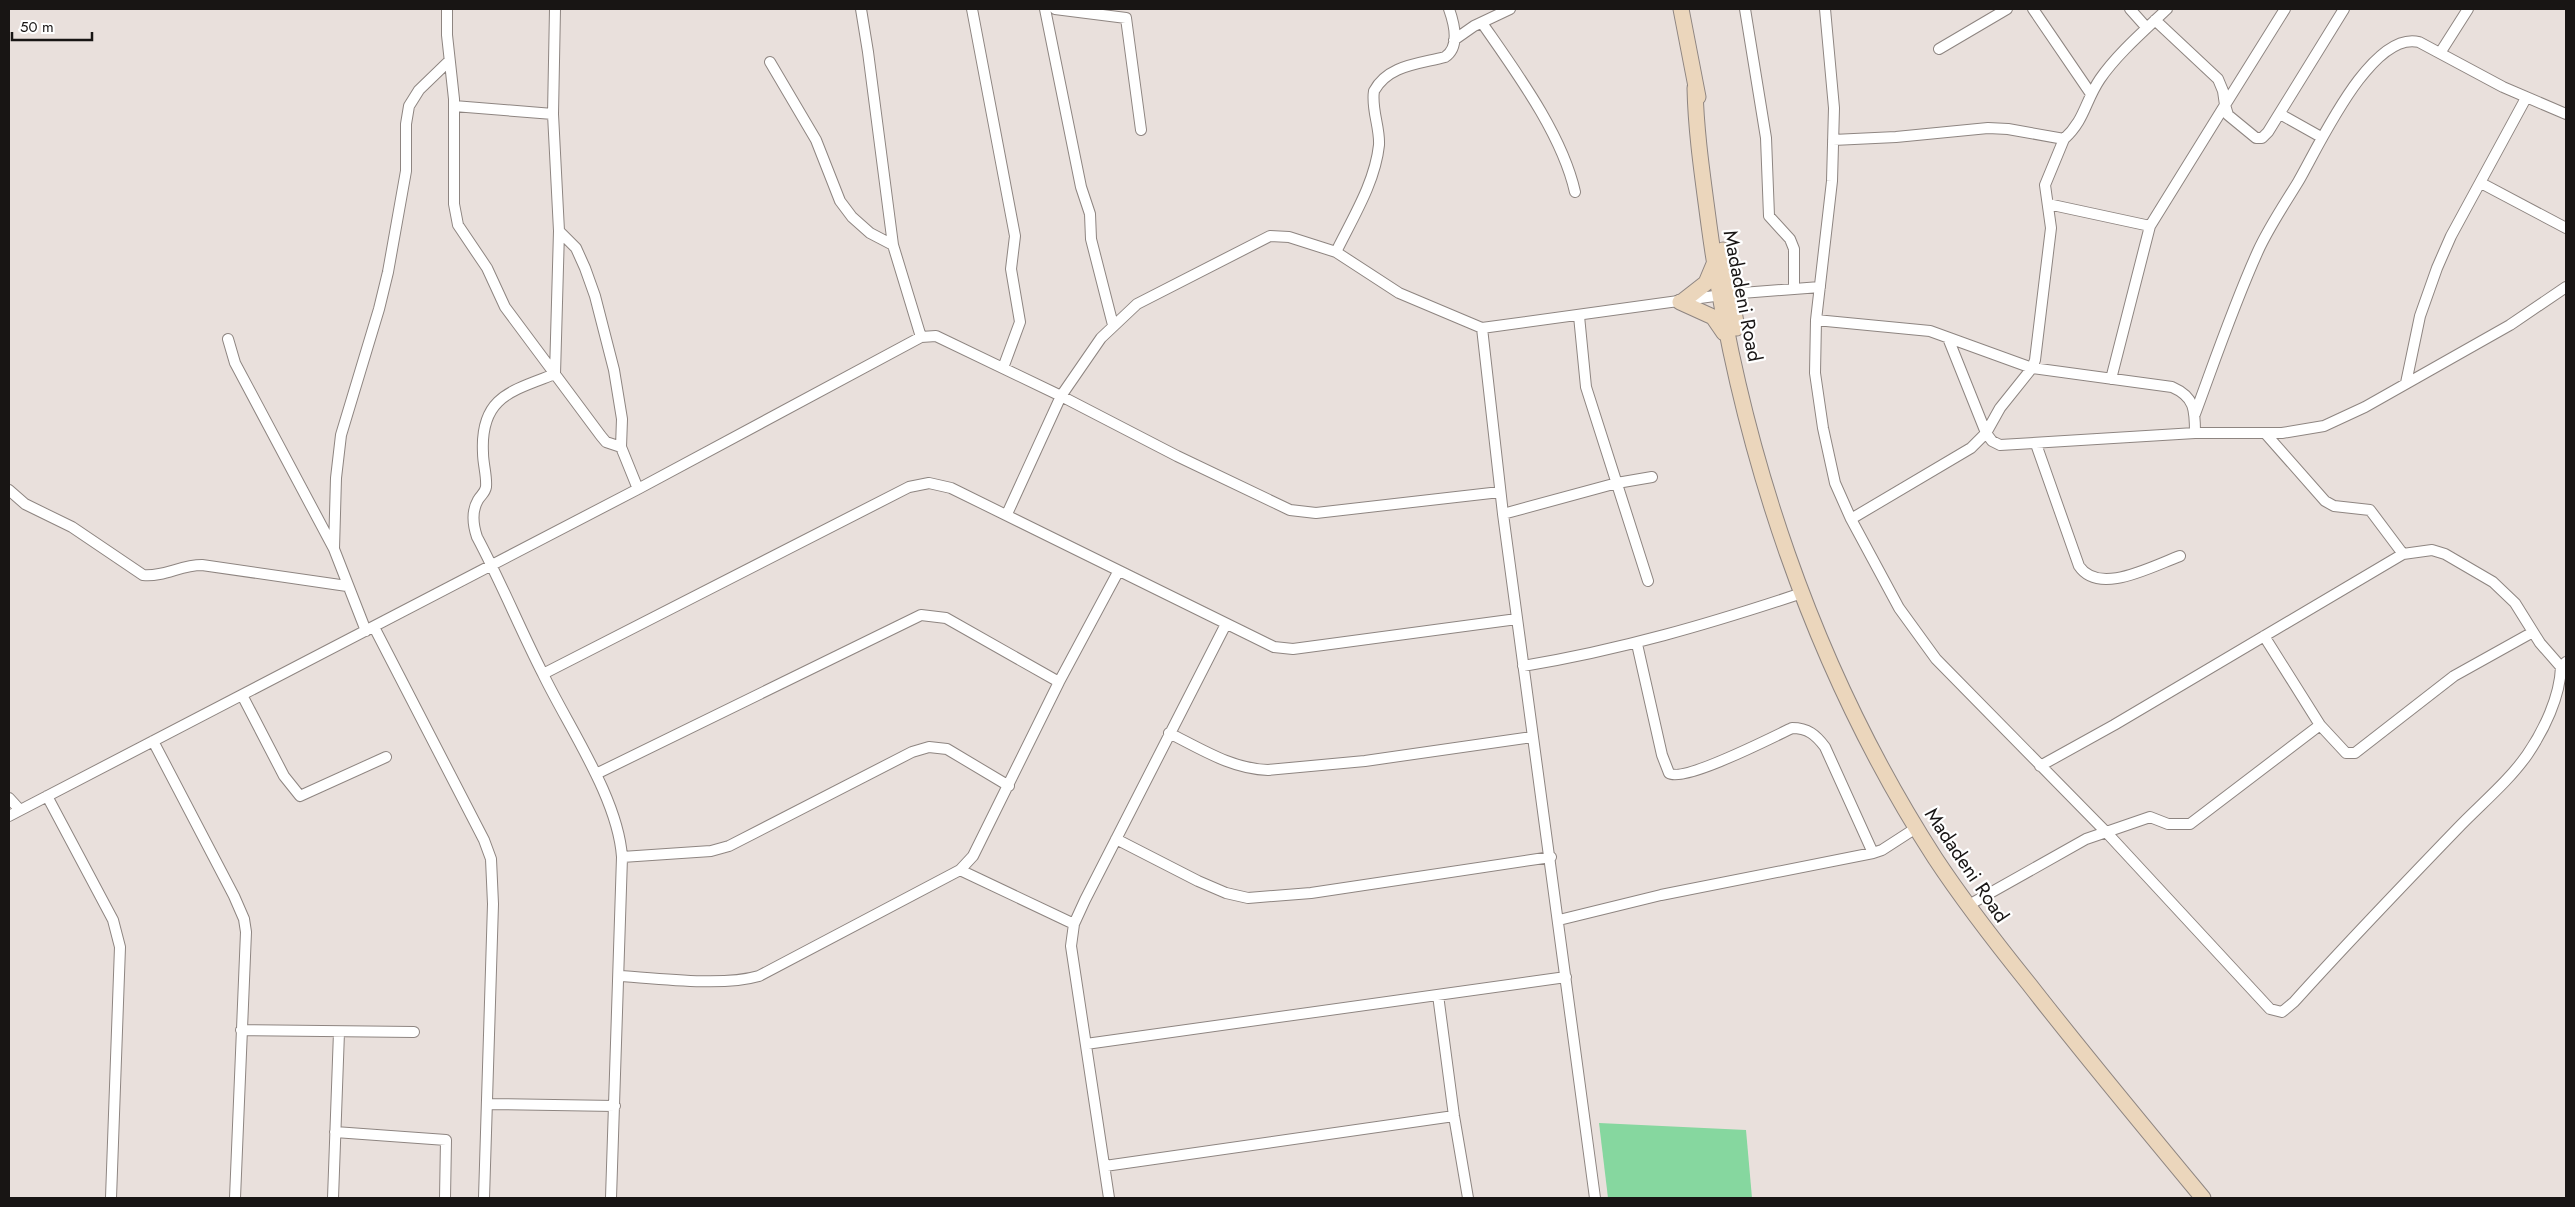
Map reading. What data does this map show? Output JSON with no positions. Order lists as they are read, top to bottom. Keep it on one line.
{"streets":{"street":["Madadeni Road"]},"scale_bar":"50 m"}
